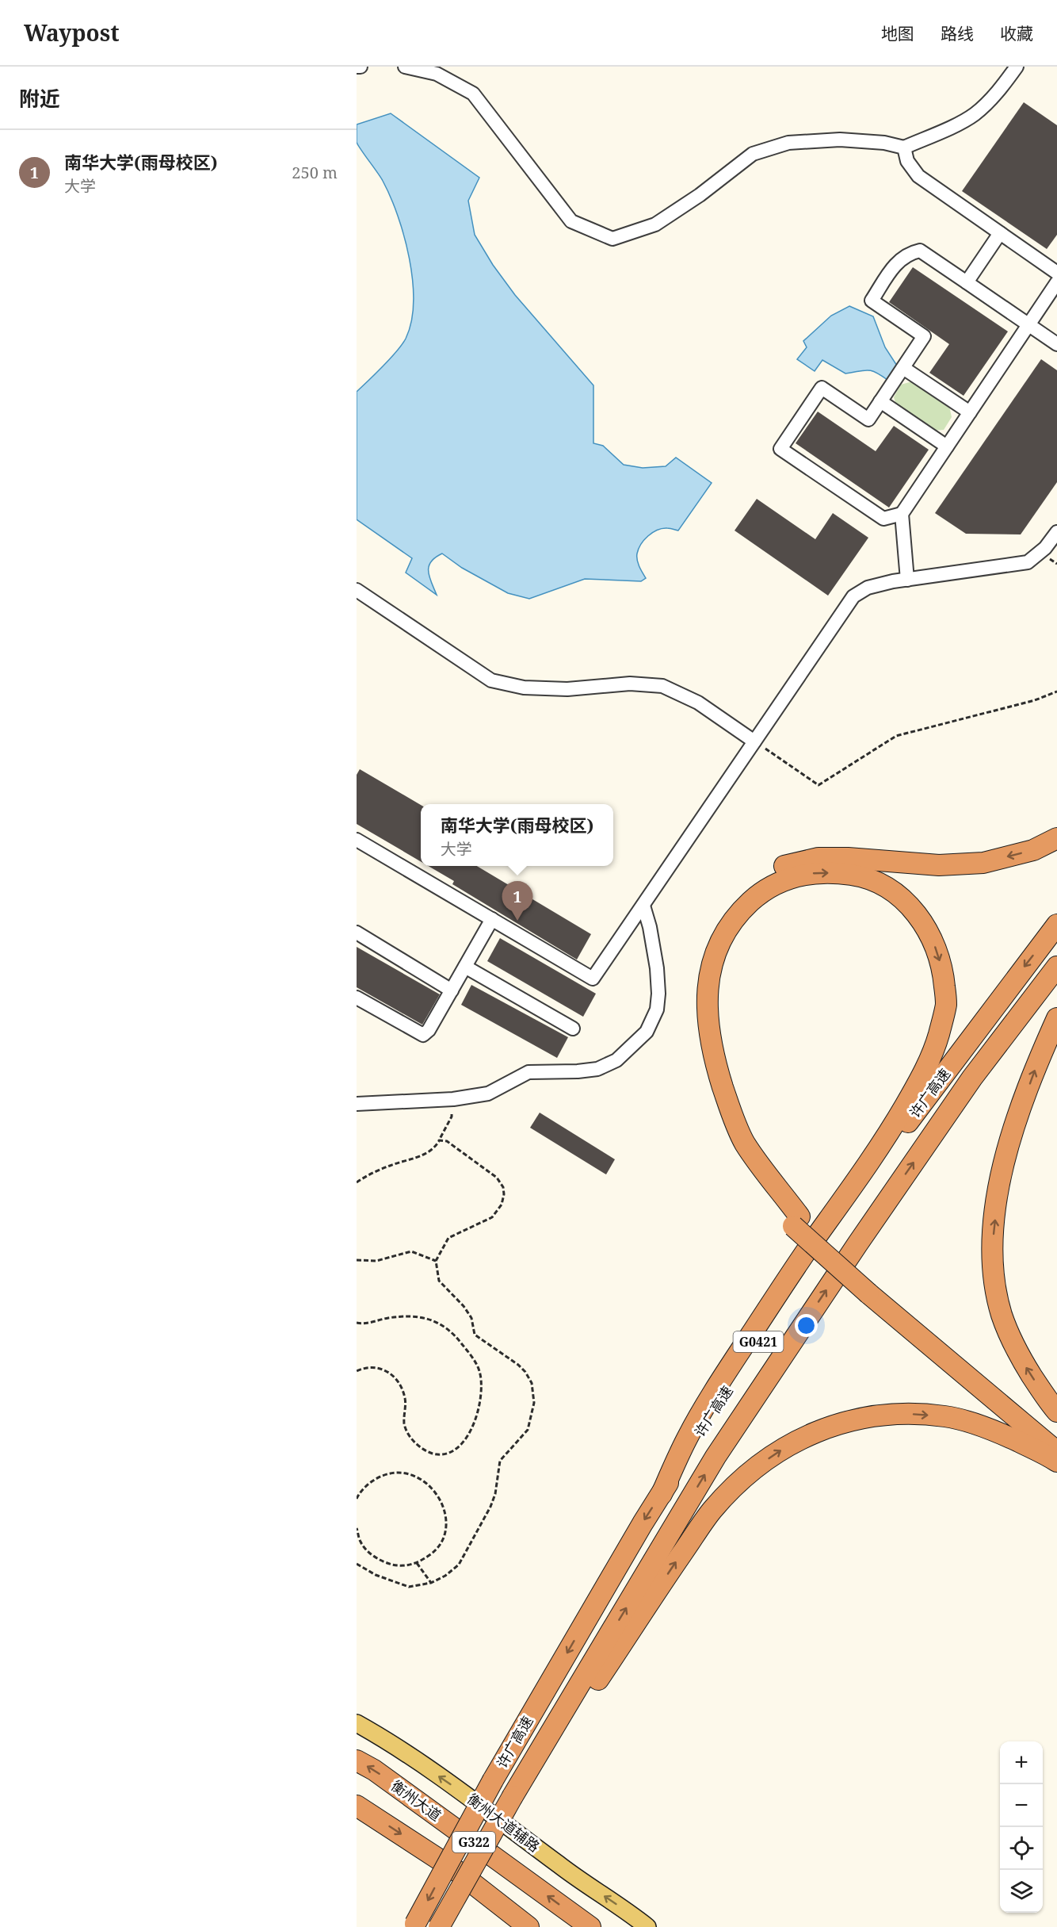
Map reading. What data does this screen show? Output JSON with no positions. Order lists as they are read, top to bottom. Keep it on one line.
{"streets":{"highway":["许广高速","G0421","衡州大道","G322"],"main road":["衡州大道辅路"]},"one_way":["衡州大道辅路"],"page":{"header":"Waypost","nav":["地图","路线","收藏"],"heading":"附近","list":[{"mark":"1","name":"南华大学(雨母校区)","note":"大学","value":"250 m"}],"popup":["南华大学(雨母校区)","大学"],"pins":"1","map_buttons":["+","−"]}}
